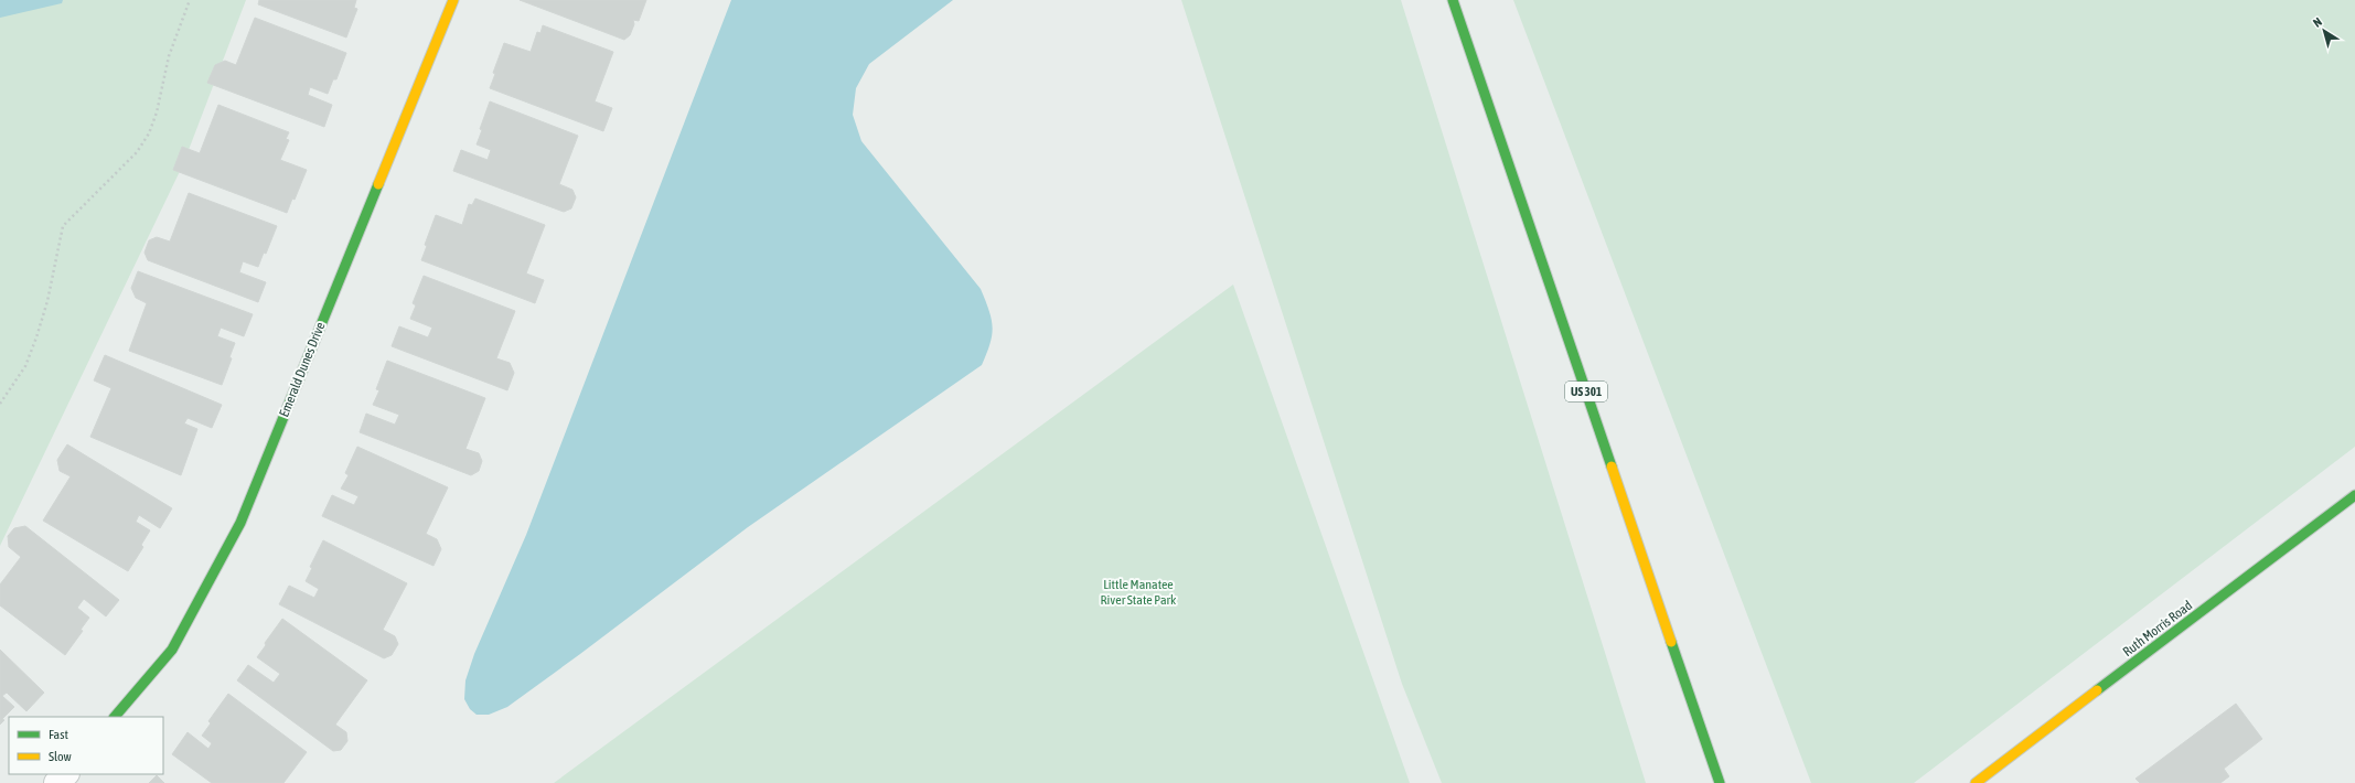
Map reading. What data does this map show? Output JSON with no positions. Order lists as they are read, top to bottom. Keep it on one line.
{"streets":{"street":["Emerald Dunes Drive","US 301","Ruth Morris Road"]},"parks":["Little Manatee River State Park"],"legend":["Fast","Slow"],"north":"top left"}
